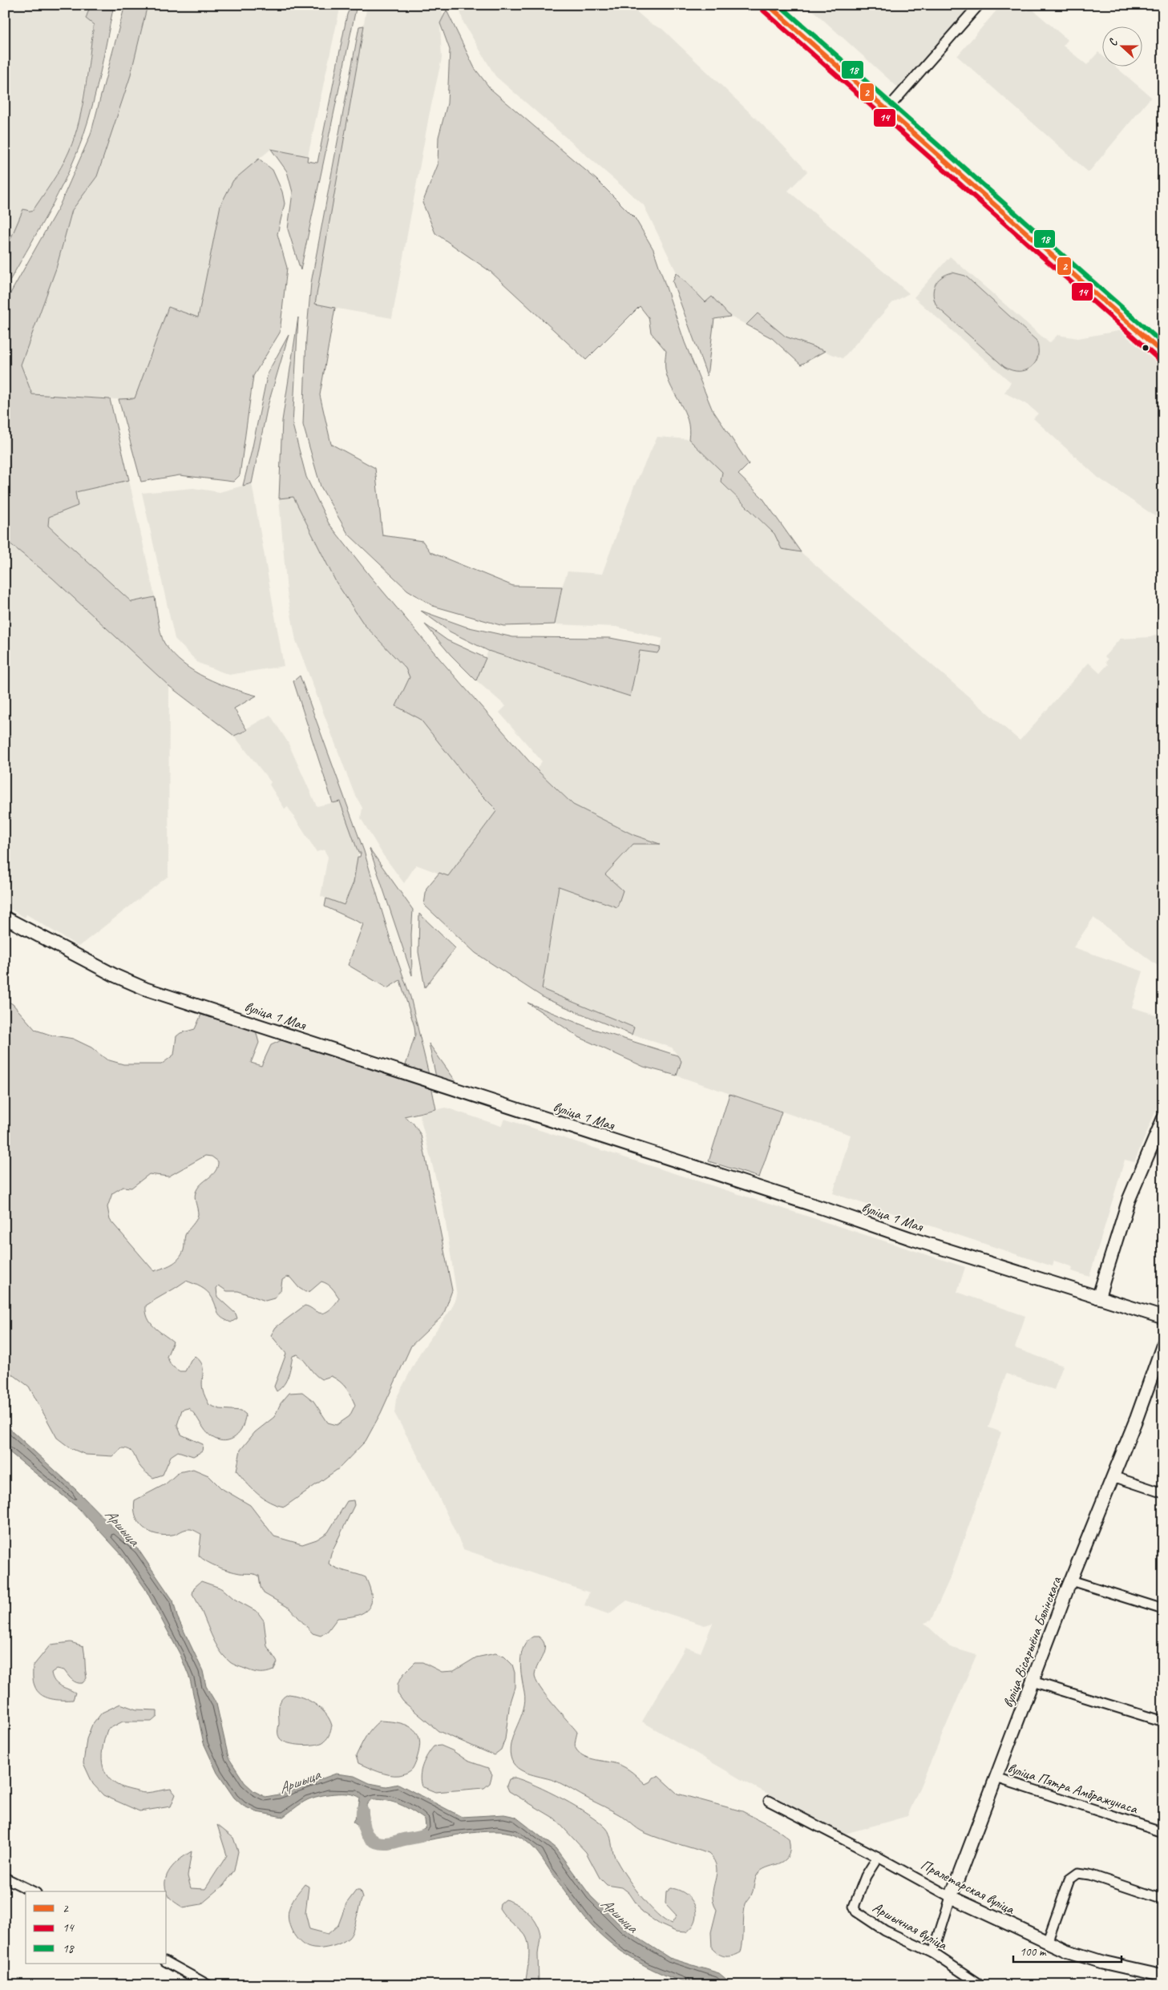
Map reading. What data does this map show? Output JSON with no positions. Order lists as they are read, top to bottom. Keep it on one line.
{"streets":{"street":["вуліца 1 Мая","вуліца Вісарыёна Бялінскага","вуліца Пятра Амбражунаса","Пралетарская вуліца","Аршычная вуліца"]},"crossings":[["вуліца Вісарыёна Бялінскага","вуліца Пятра Амбражунаса"],["вуліца Вісарыёна Бялінскага","Пралетарская вуліца"],["вуліца Вісарыёна Бялінскага","Аршычная вуліца"],["Пралетарская вуліца","Аршычная вуліца"]],"water":["Аршыца"],"lines":["transit line 2","transit line 18","transit line 14"],"legend":["2","14","18"],"scale_bar":"100 m","north":"left"}
